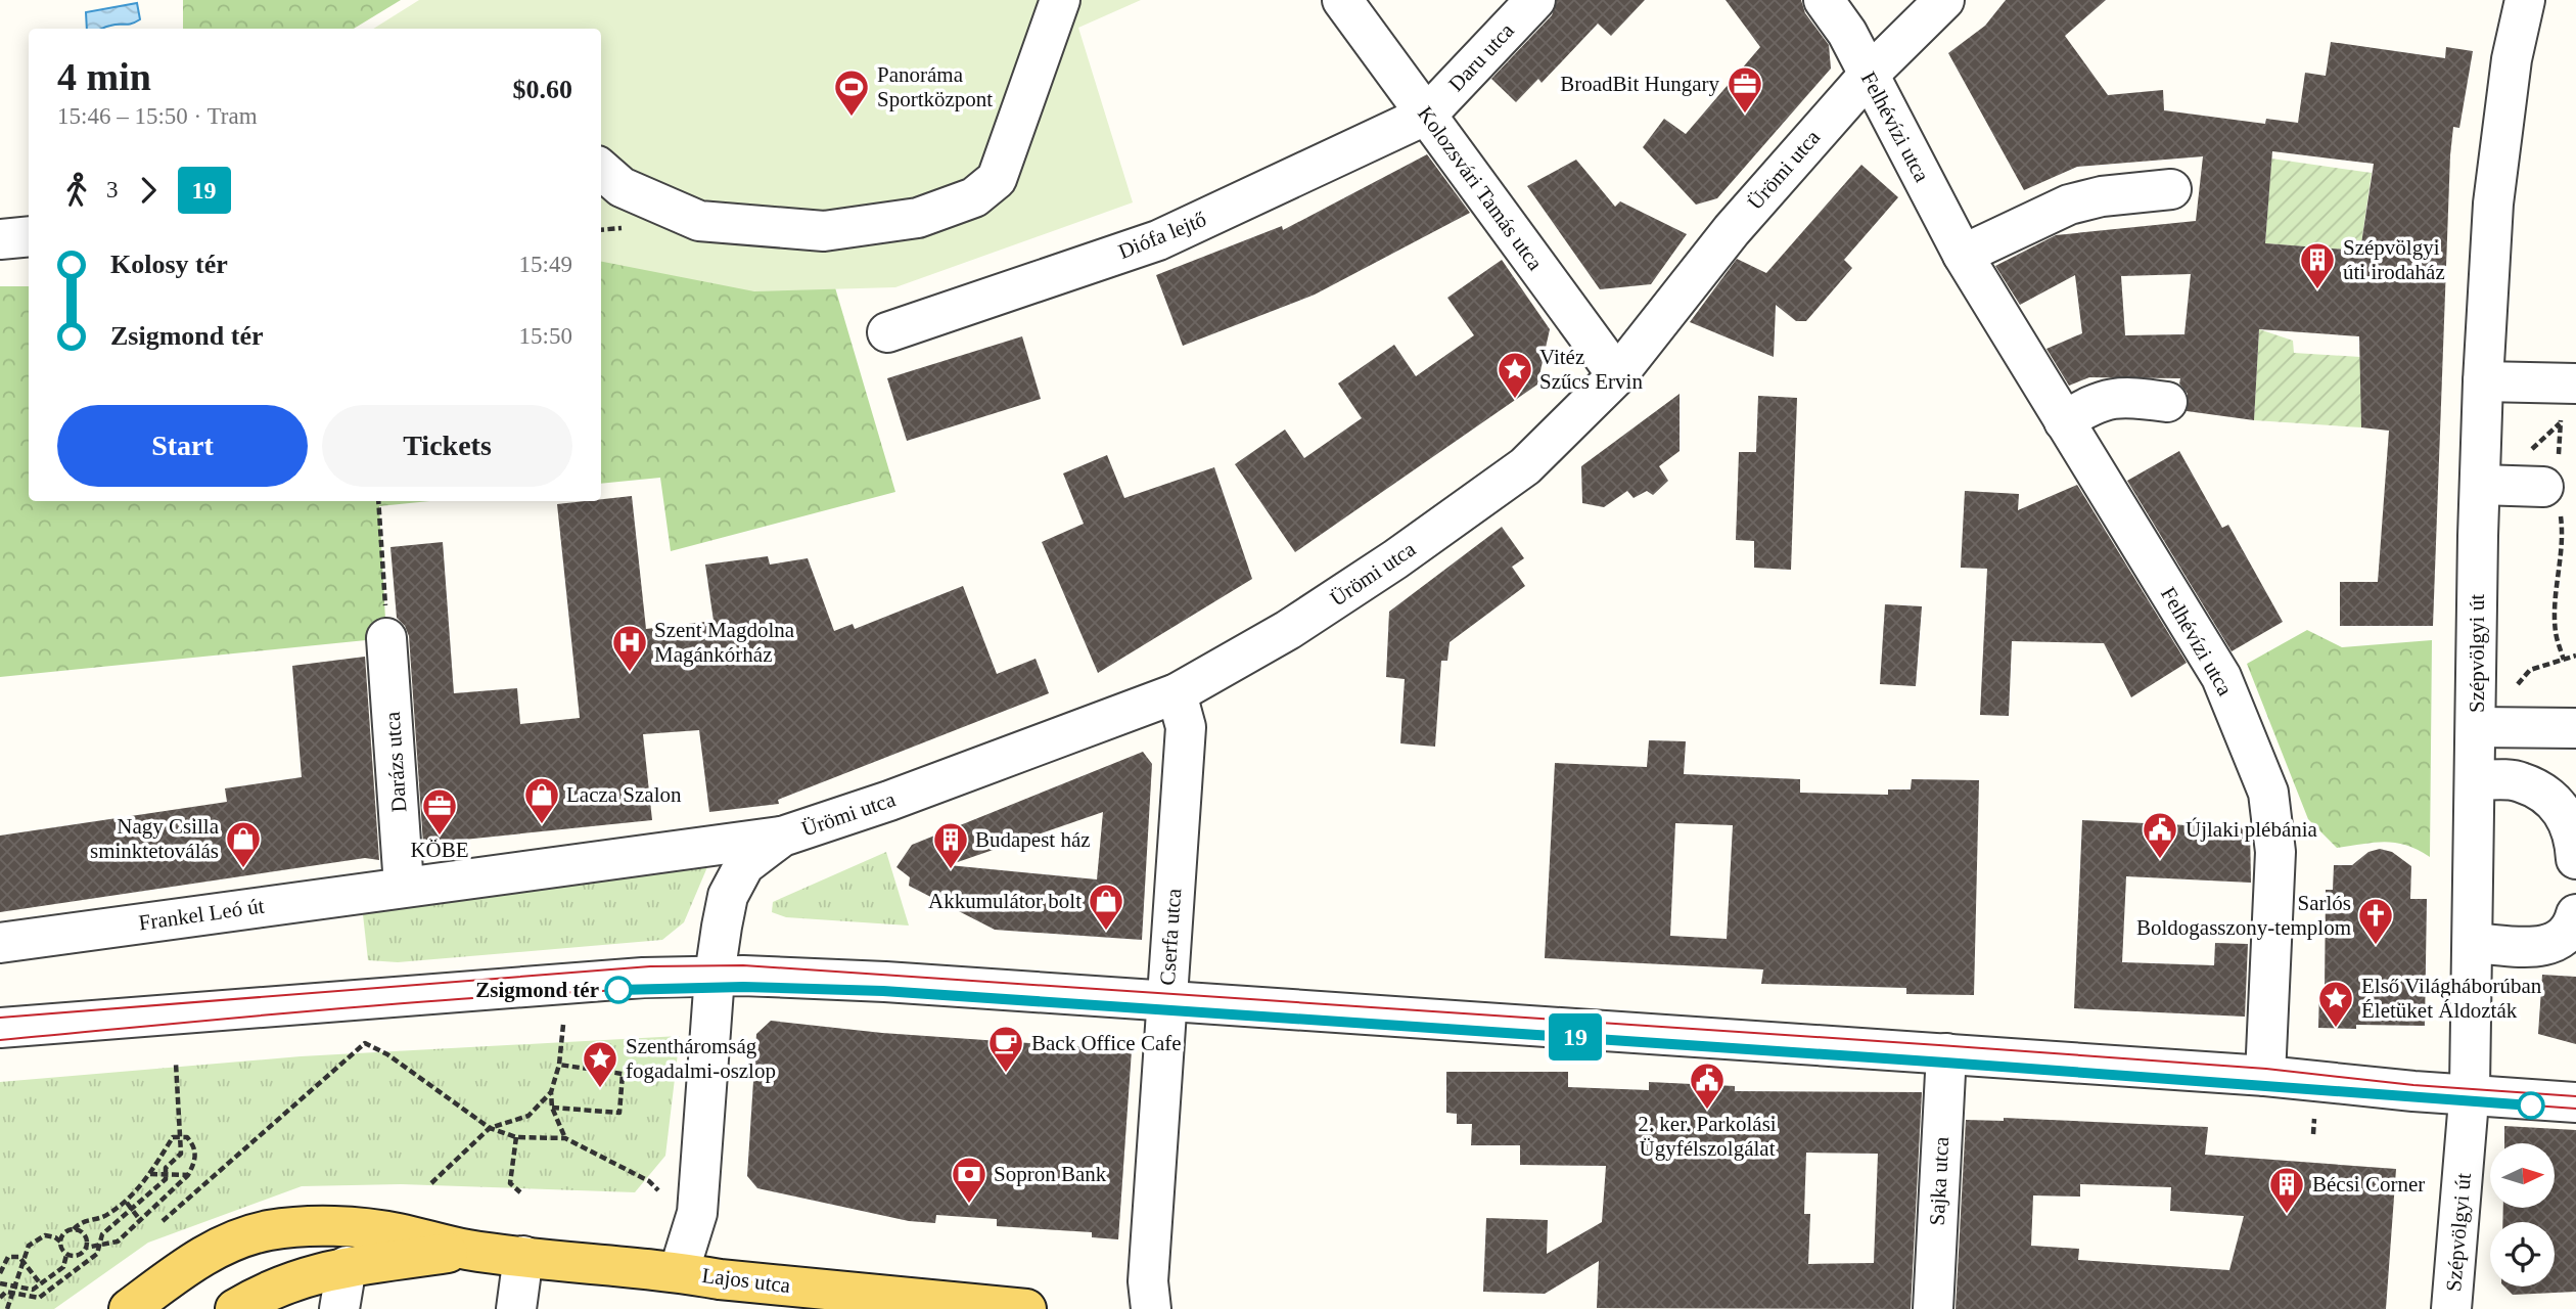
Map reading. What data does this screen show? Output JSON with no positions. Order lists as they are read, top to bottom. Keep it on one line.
{"streets":{"main road":["Lajos utca"],"street":["Daru utca","Felhévízi utca","Ürömi utca","Kolozsvári Tamás utca","Diófa lejtő","Szépvölgyi út","Darázs utca","Frankel Leó út","Cserfa utca","Sajka utca"]},"crossings":[["Daru utca","Kolozsvári Tamás utca"],["Daru utca","Diófa lejtő"],["Felhévízi utca","Ürömi utca"],["Ürömi utca","Kolozsvári Tamás utca"],["Ürömi utca","Cserfa utca"],["Kolozsvári Tamás utca","Diófa lejtő"],["Darázs utca","Frankel Leó út"]],"places":{"office":["BroadBit Hungary","KÖBE"],"sports":["Panoráma Sportközpont"],"building":["Szépvölgyi úti irodaház","Budapest ház","Bécsi Corner"],"place":["Vitéz Szűcs Ervin","Első Világháborúban Életüket Áldozták","Szentháromság fogadalmi-oszlop"],"hospital":["Szent Magdolna Magánkórház"],"shop":["Lacza Szalon","Nagy Csilla sminktetoválás","Akkumulátor bolt"],"public building":["Újlaki plébánia","2. ker. Parkolási Ügyfélszolgálat"],"church":["Sarlós Boldogasszony-templom"],"other":["Zsigmond tér"],"cafe":["Back Office Cafe"],"bank":["Sopron Bank"]},"lines":["tram line 19"],"north":"right","page":{"on_map":"19","heading":["4 min","15:46 – 15:50 · Tram","$0.60"],"legs":["3","19"],"list":[{"name":"Kolosy tér","value":"15:49"},{"name":"Zsigmond tér","value":"15:50"}],"buttons":["Start","Tickets"]}}
